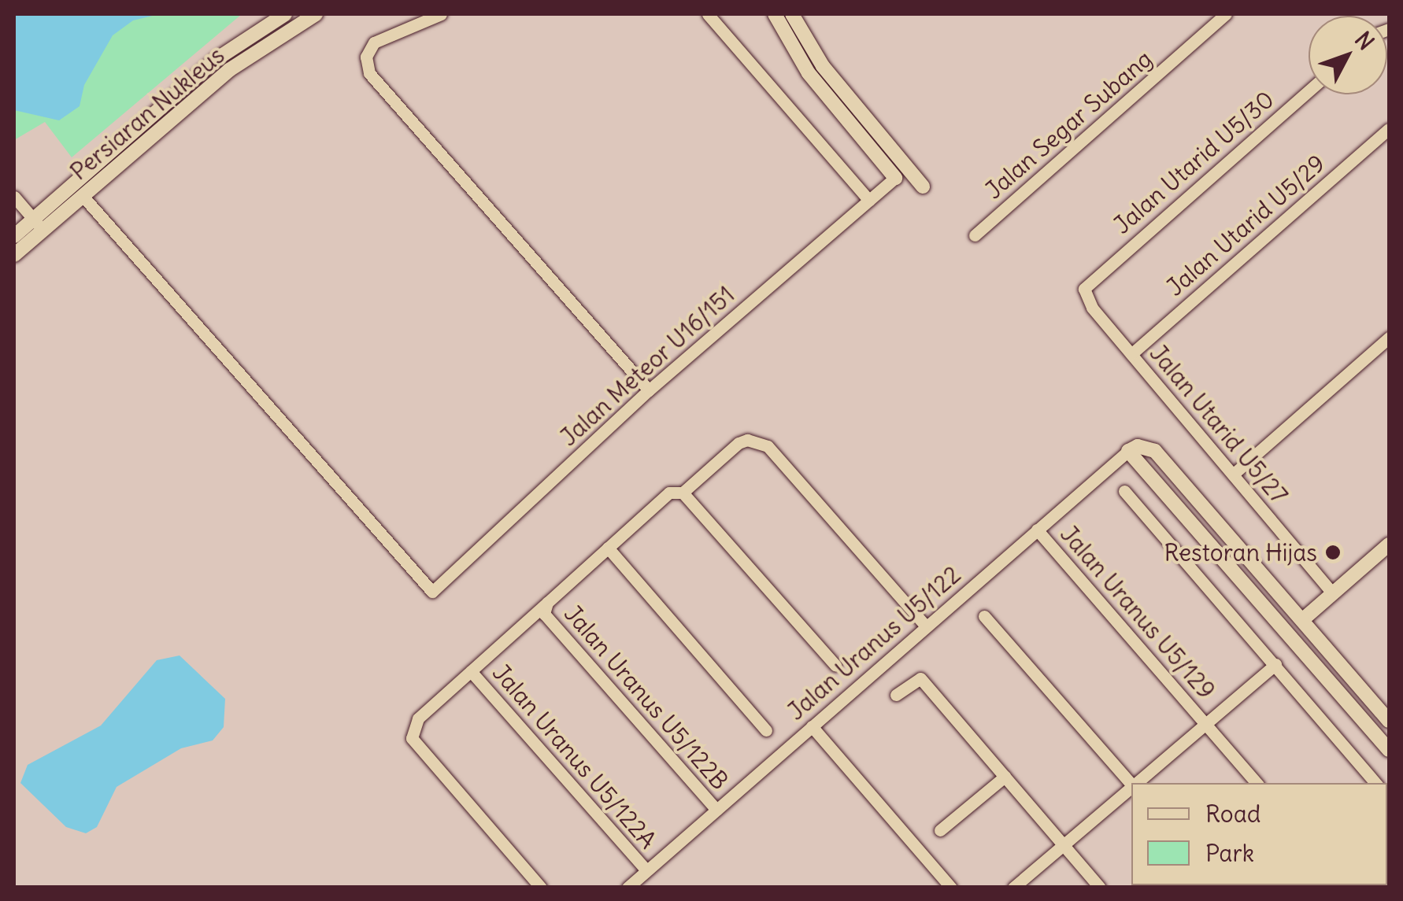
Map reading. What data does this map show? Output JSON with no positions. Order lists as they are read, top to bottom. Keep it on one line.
{"streets":{"street":["Persiaran Nukleus","Jalan Segar Subang","Jalan Utarid U5/30","Jalan Utarid U5/29","Jalan Meteor U16/151","Jalan Utarid U5/27","Jalan Uranus U5/129","Jalan Uranus U5/122","Jalan Uranus U5/122B","Jalan Uranus U5/122A"]},"crossings":[["Persiaran Nukleus","Jalan Meteor U16/151"],["Jalan Utarid U5/30","Jalan Utarid U5/27"],["Jalan Utarid U5/29","Jalan Utarid U5/27"],["Jalan Uranus U5/129","Jalan Uranus U5/122"],["Jalan Uranus U5/122","Jalan Uranus U5/122B"],["Jalan Uranus U5/122","Jalan Uranus U5/122A"],["Jalan Uranus U5/122B","Jalan Uranus U5/122A"]],"places":["Restoran Hijas"],"legend":["Road","Park"],"north":"top right"}
